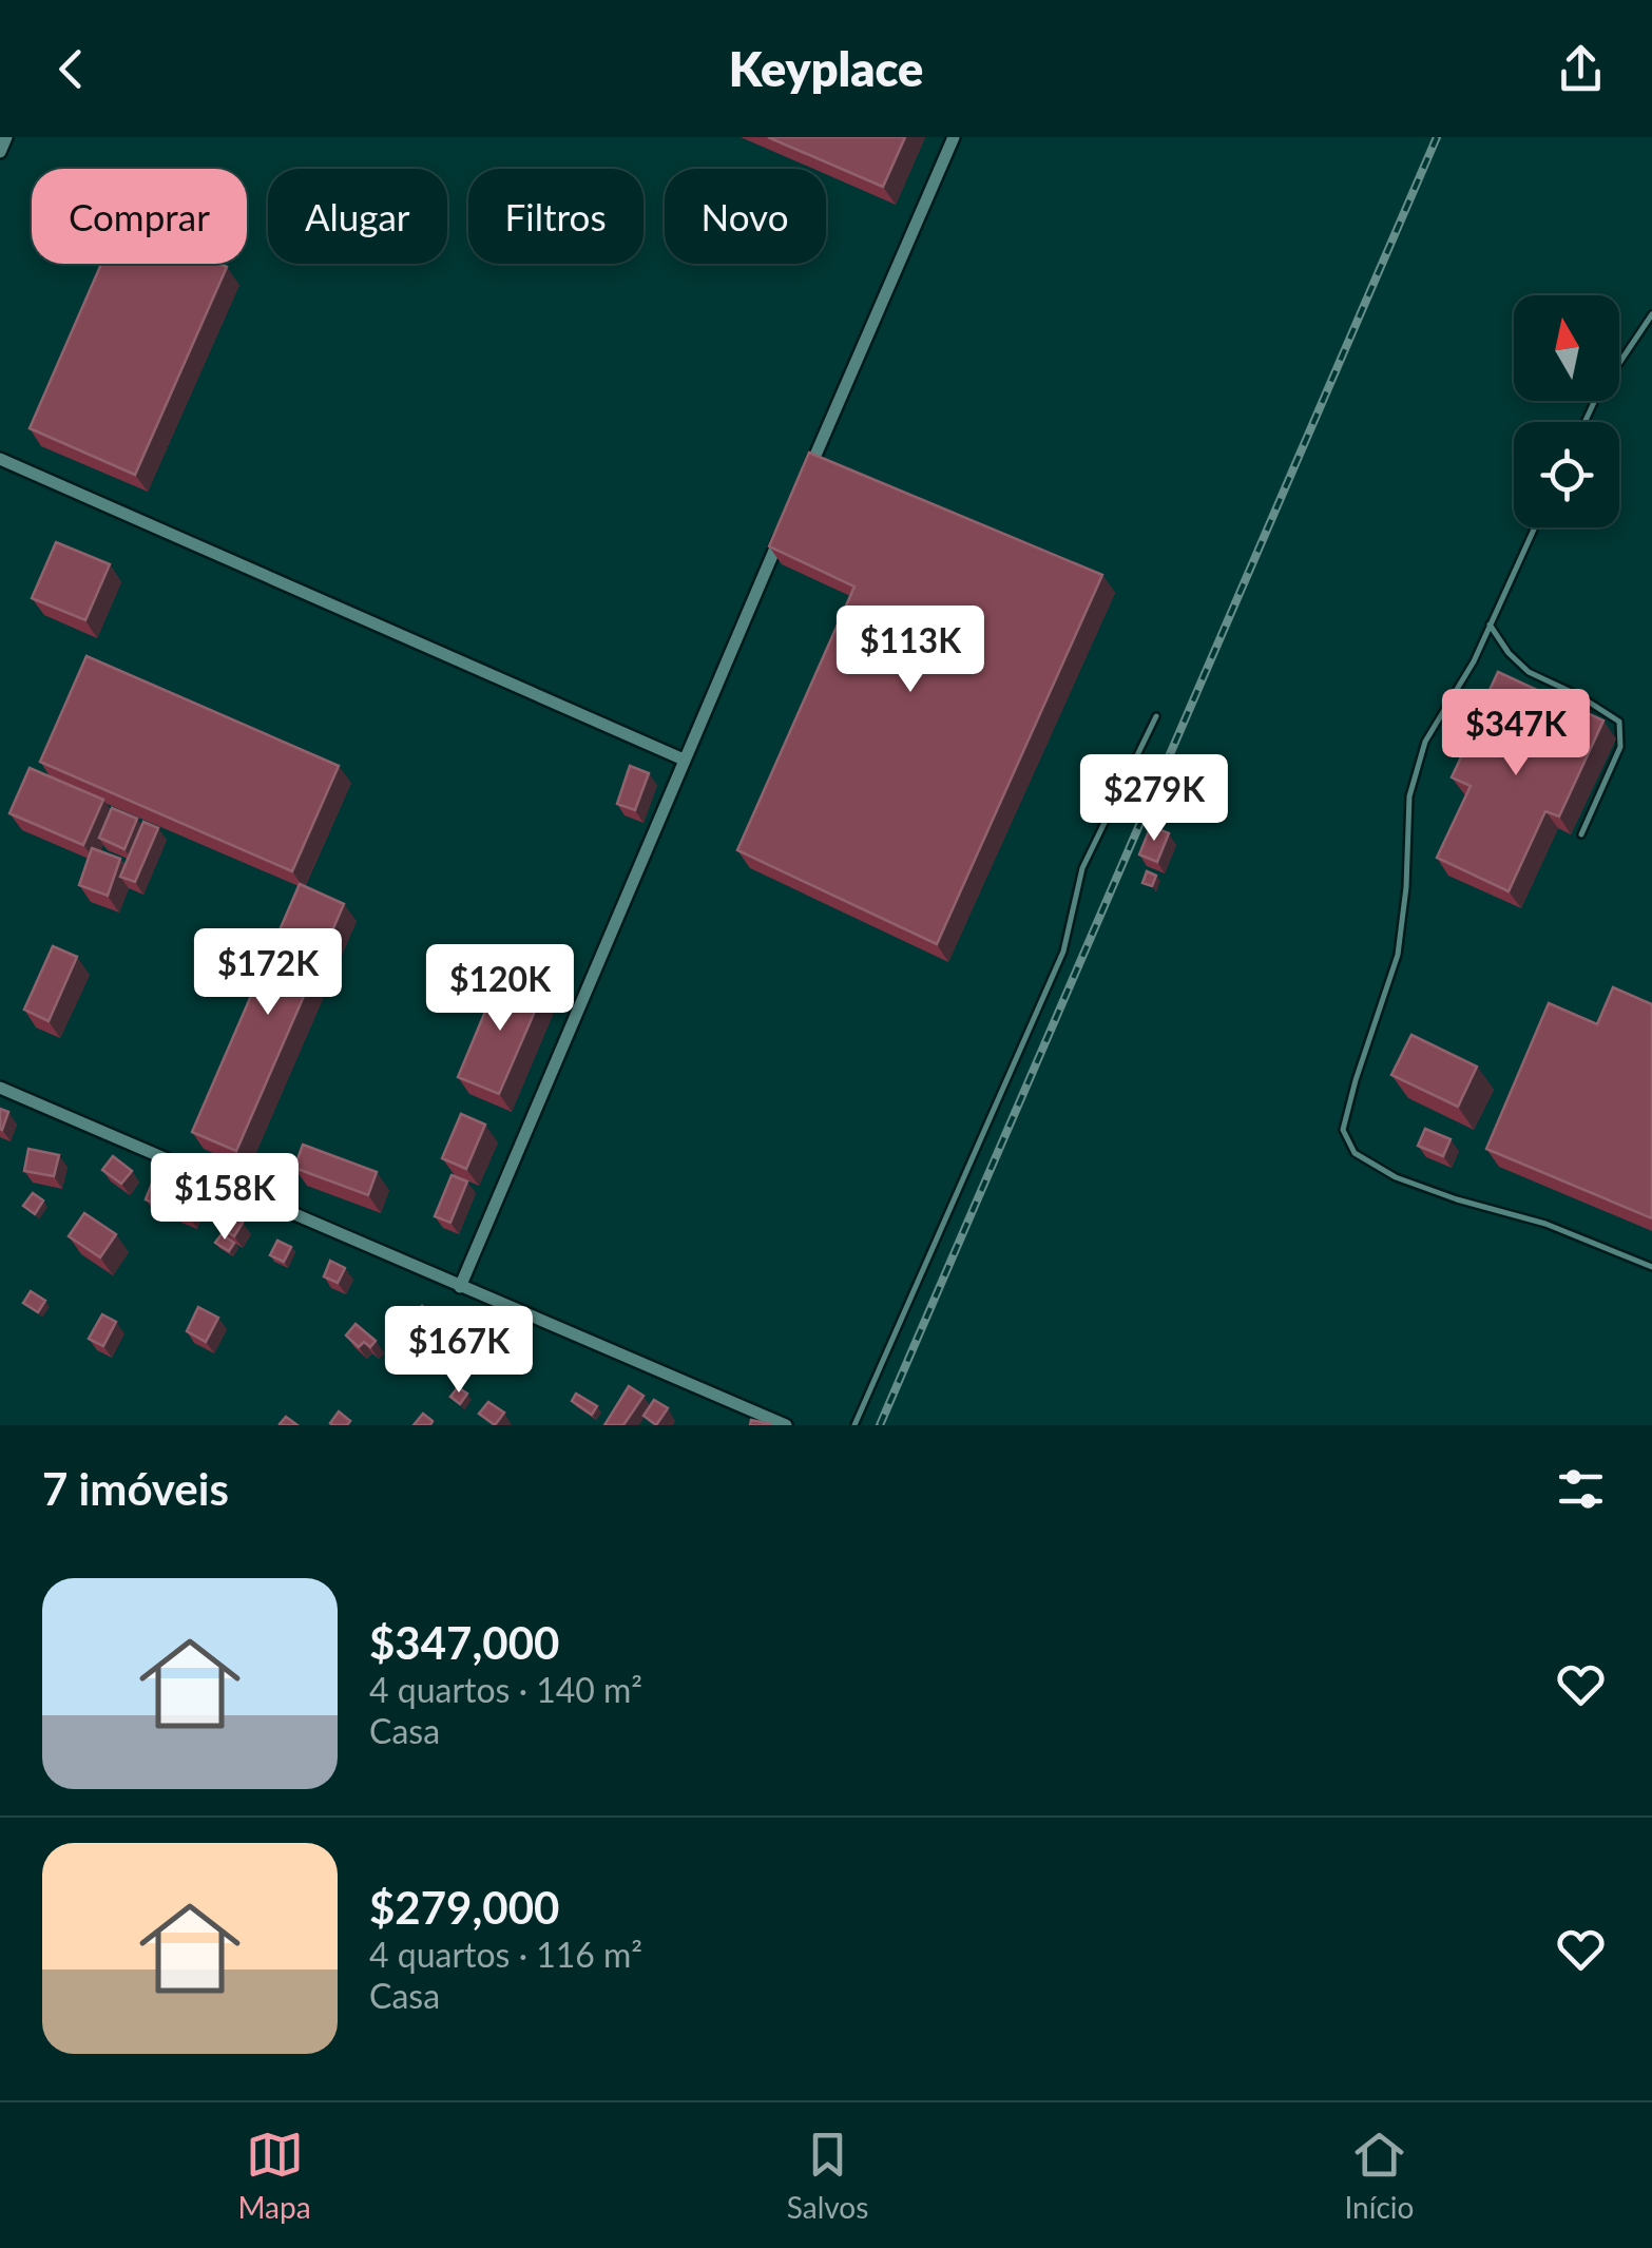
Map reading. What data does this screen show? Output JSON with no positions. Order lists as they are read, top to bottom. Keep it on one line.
{"north":"top","page":{"header":"Keyplace","chip":["Comprar","Alugar","Filtros","Novo"],"price":["$113K","$347K","$279K","$172K","$120K","$158K","$167K"],"heading":"7 imóveis","list":[{"name":"$347,000","note":"4 quartos · 140 m² · Casa"},{"name":"$279,000","note":"4 quartos · 116 m² · Casa"}],"tabs":["Mapa","Salvos","Início"]}}
